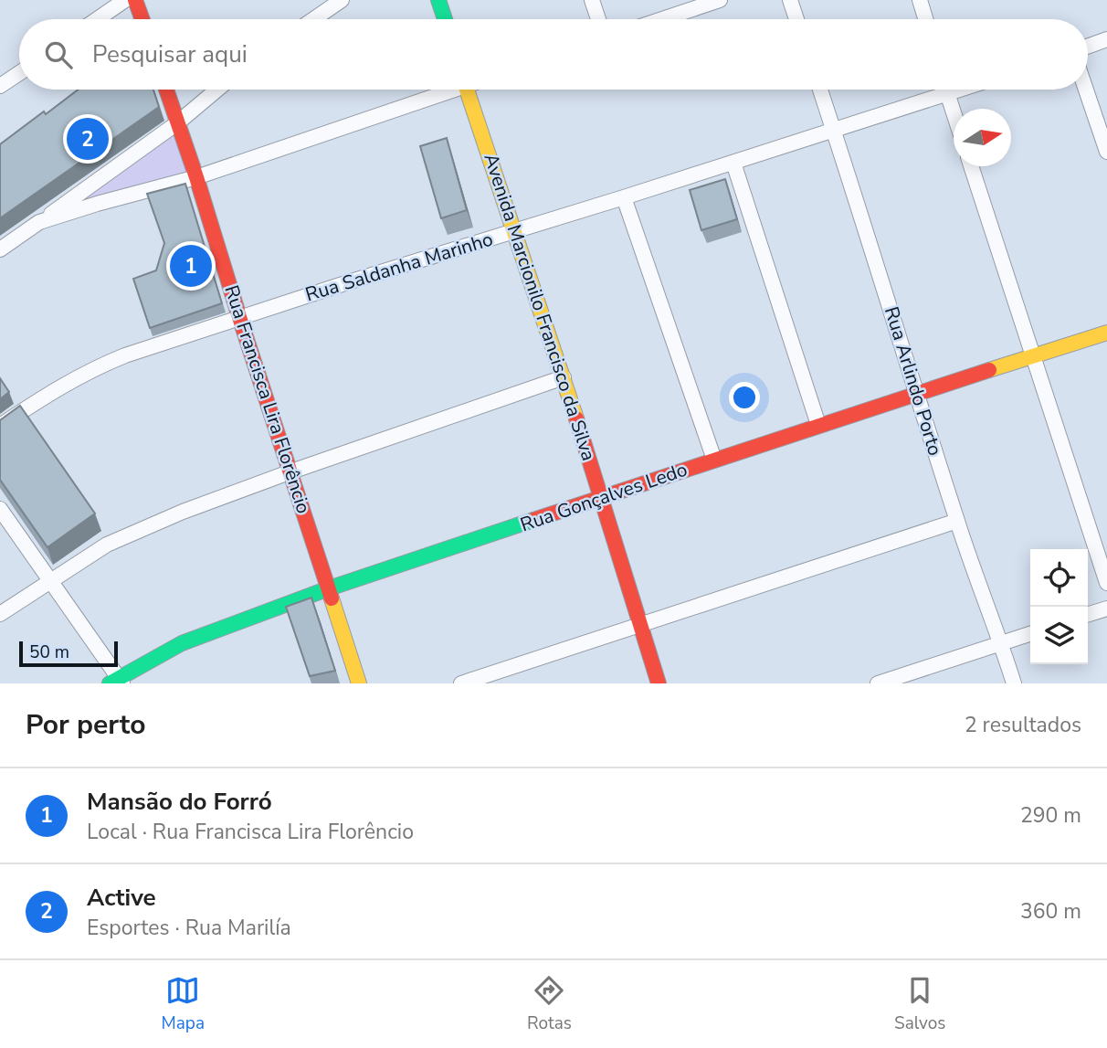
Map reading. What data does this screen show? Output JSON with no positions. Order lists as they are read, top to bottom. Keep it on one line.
{"streets":{"street":["Rua Saldanha Marinho","Avenida Marcionilo Francisco da Silva","Rua Arlindo Porto","Rua Francisca Lira Florêncio","Rua Gonçalves Ledo"]},"crossings":[["Rua Saldanha Marinho","Avenida Marcionilo Francisco da Silva"],["Rua Saldanha Marinho","Rua Arlindo Porto"],["Rua Saldanha Marinho","Rua Francisca Lira Florêncio"],["Avenida Marcionilo Francisco da Silva","Rua Gonçalves Ledo"],["Rua Arlindo Porto","Rua Gonçalves Ledo"],["Rua Francisca Lira Florêncio","Rua Gonçalves Ledo"]],"scale_bar":"50 m","north":"right","page":{"search":"Pesquisar aqui","pins":["2","1"],"scale":"50 m","heading":["Por perto","2 resultados"],"list":[{"mark":"1","name":"Mansão do Forró","note":"Local · Rua Francisca Lira Florêncio","value":"290 m"},{"mark":"2","name":"Active","note":"Esportes · Rua Marilía","value":"360 m"}],"nav":["Mapa","Rotas","Salvos"]}}
